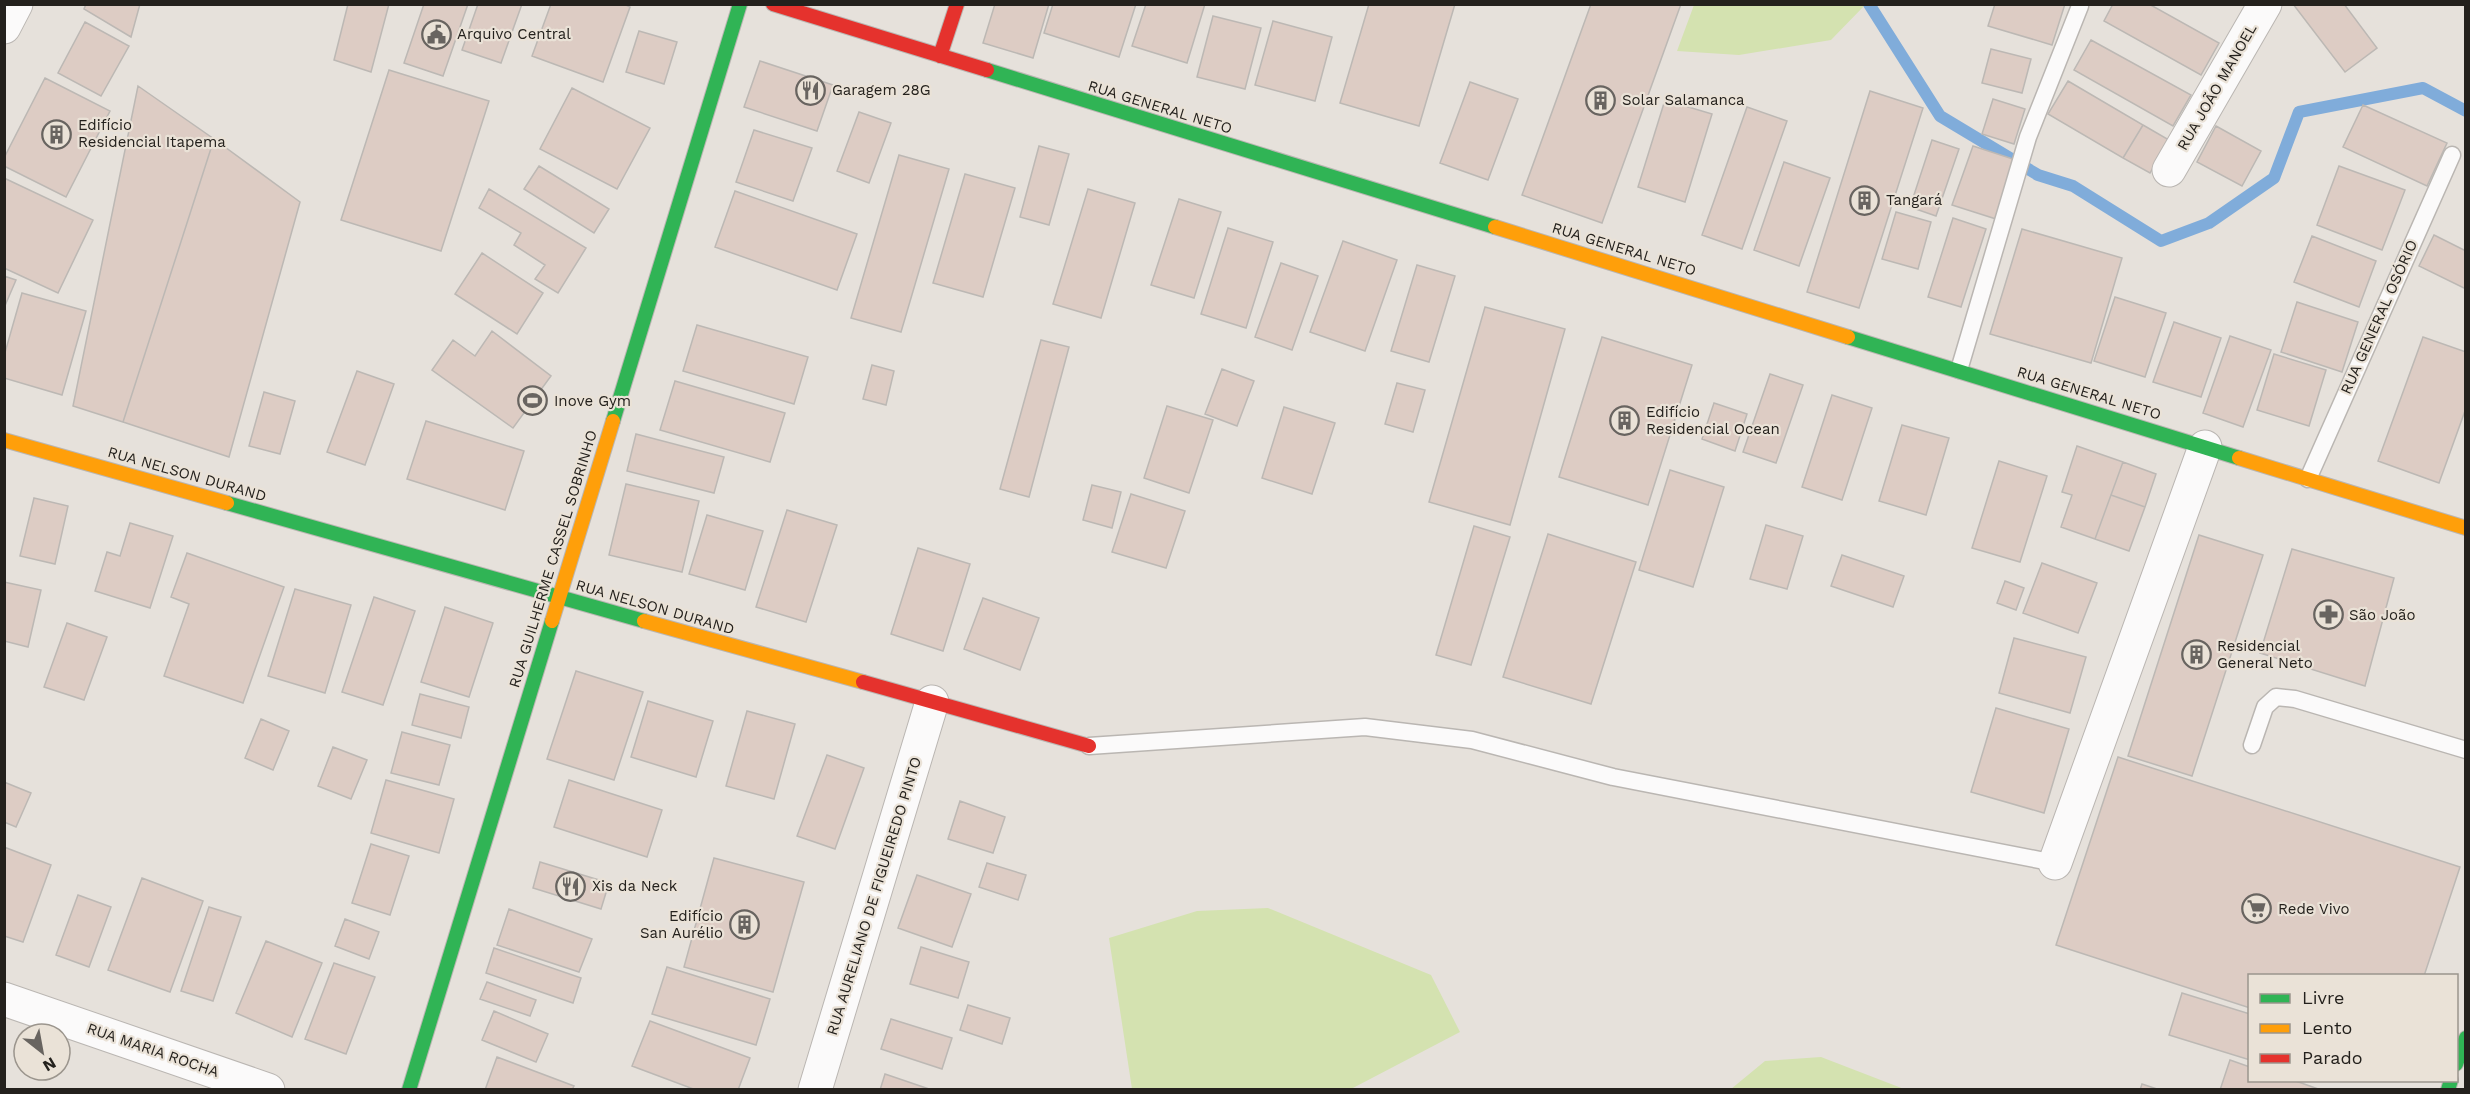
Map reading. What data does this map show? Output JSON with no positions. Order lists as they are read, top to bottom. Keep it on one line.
{"streets":{"street":["RUA JOÃO MANOEL","RUA GENERAL NETO","RUA NELSON DURAND","RUA GUILHERME CASSEL SOBRINHO","RUA AURELIANO DE FIGUEIREDO PINTO","RUA MARIA ROCHA"],"lane":["RUA GENERAL OSÓRIO"]},"crossings":[["RUA GENERAL NETO","RUA GENERAL OSÓRIO"],["RUA NELSON DURAND","RUA GUILHERME CASSEL SOBRINHO"],["RUA NELSON DURAND","RUA AURELIANO DE FIGUEIREDO PINTO"]],"places":{"public building":["Arquivo Central"],"restaurant":["Garagem 28G","Xis da Neck"],"building":["Solar Salamanca","Edifício Residencial Itapema","Tangará","Edifício Residencial Ocean","Residencial General Neto","Edifício San Aurélio"],"sports":["Inove Gym"],"pharmacy":["São João"],"supermarket":["Rede Vivo"]},"legend":["Livre","Lento","Parado"],"north":"bottom right"}
